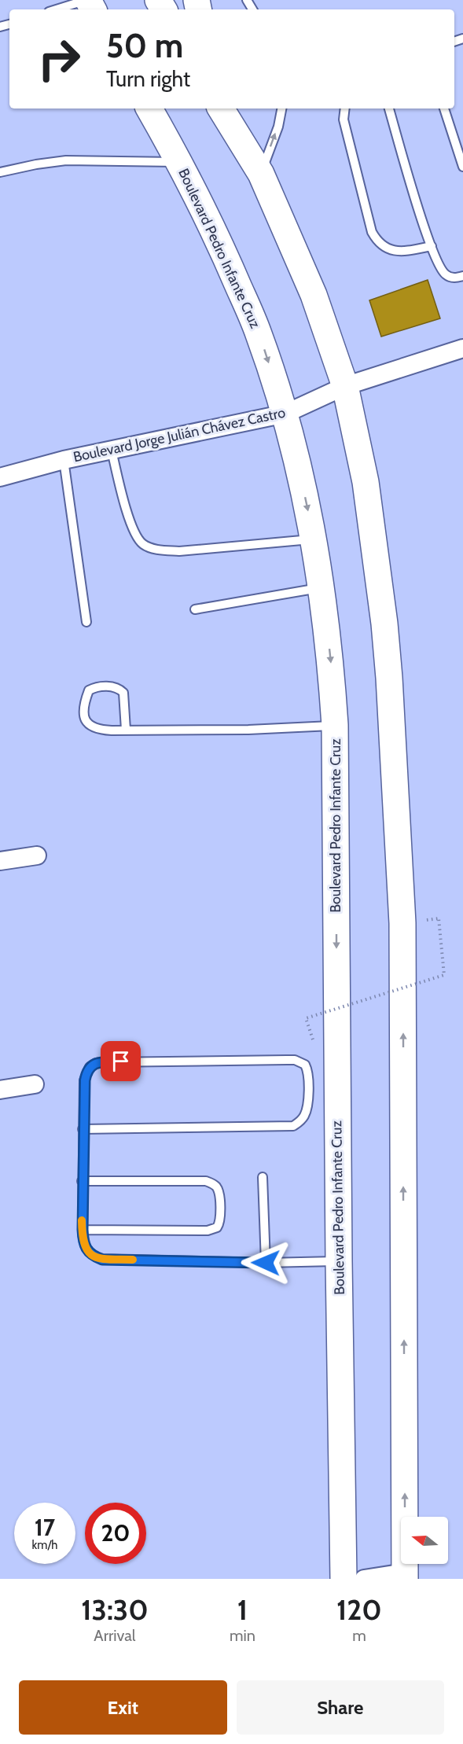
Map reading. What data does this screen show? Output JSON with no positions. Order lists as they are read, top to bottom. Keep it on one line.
{"streets":{"highway":["Boulevard Pedro Infante Cruz"],"street":["Boulevard Jorge Julián Chávez Castro"]},"crossings":[["Boulevard Pedro Infante Cruz","Boulevard Jorge Julián Chávez Castro"]],"north":"left","page":{"turn":["50 m","Turn right"],"speed":"17 km/h","limit":"20","eta":["13:30","Arrival","1","min","120","m"],"buttons":["Exit","Share"]}}
